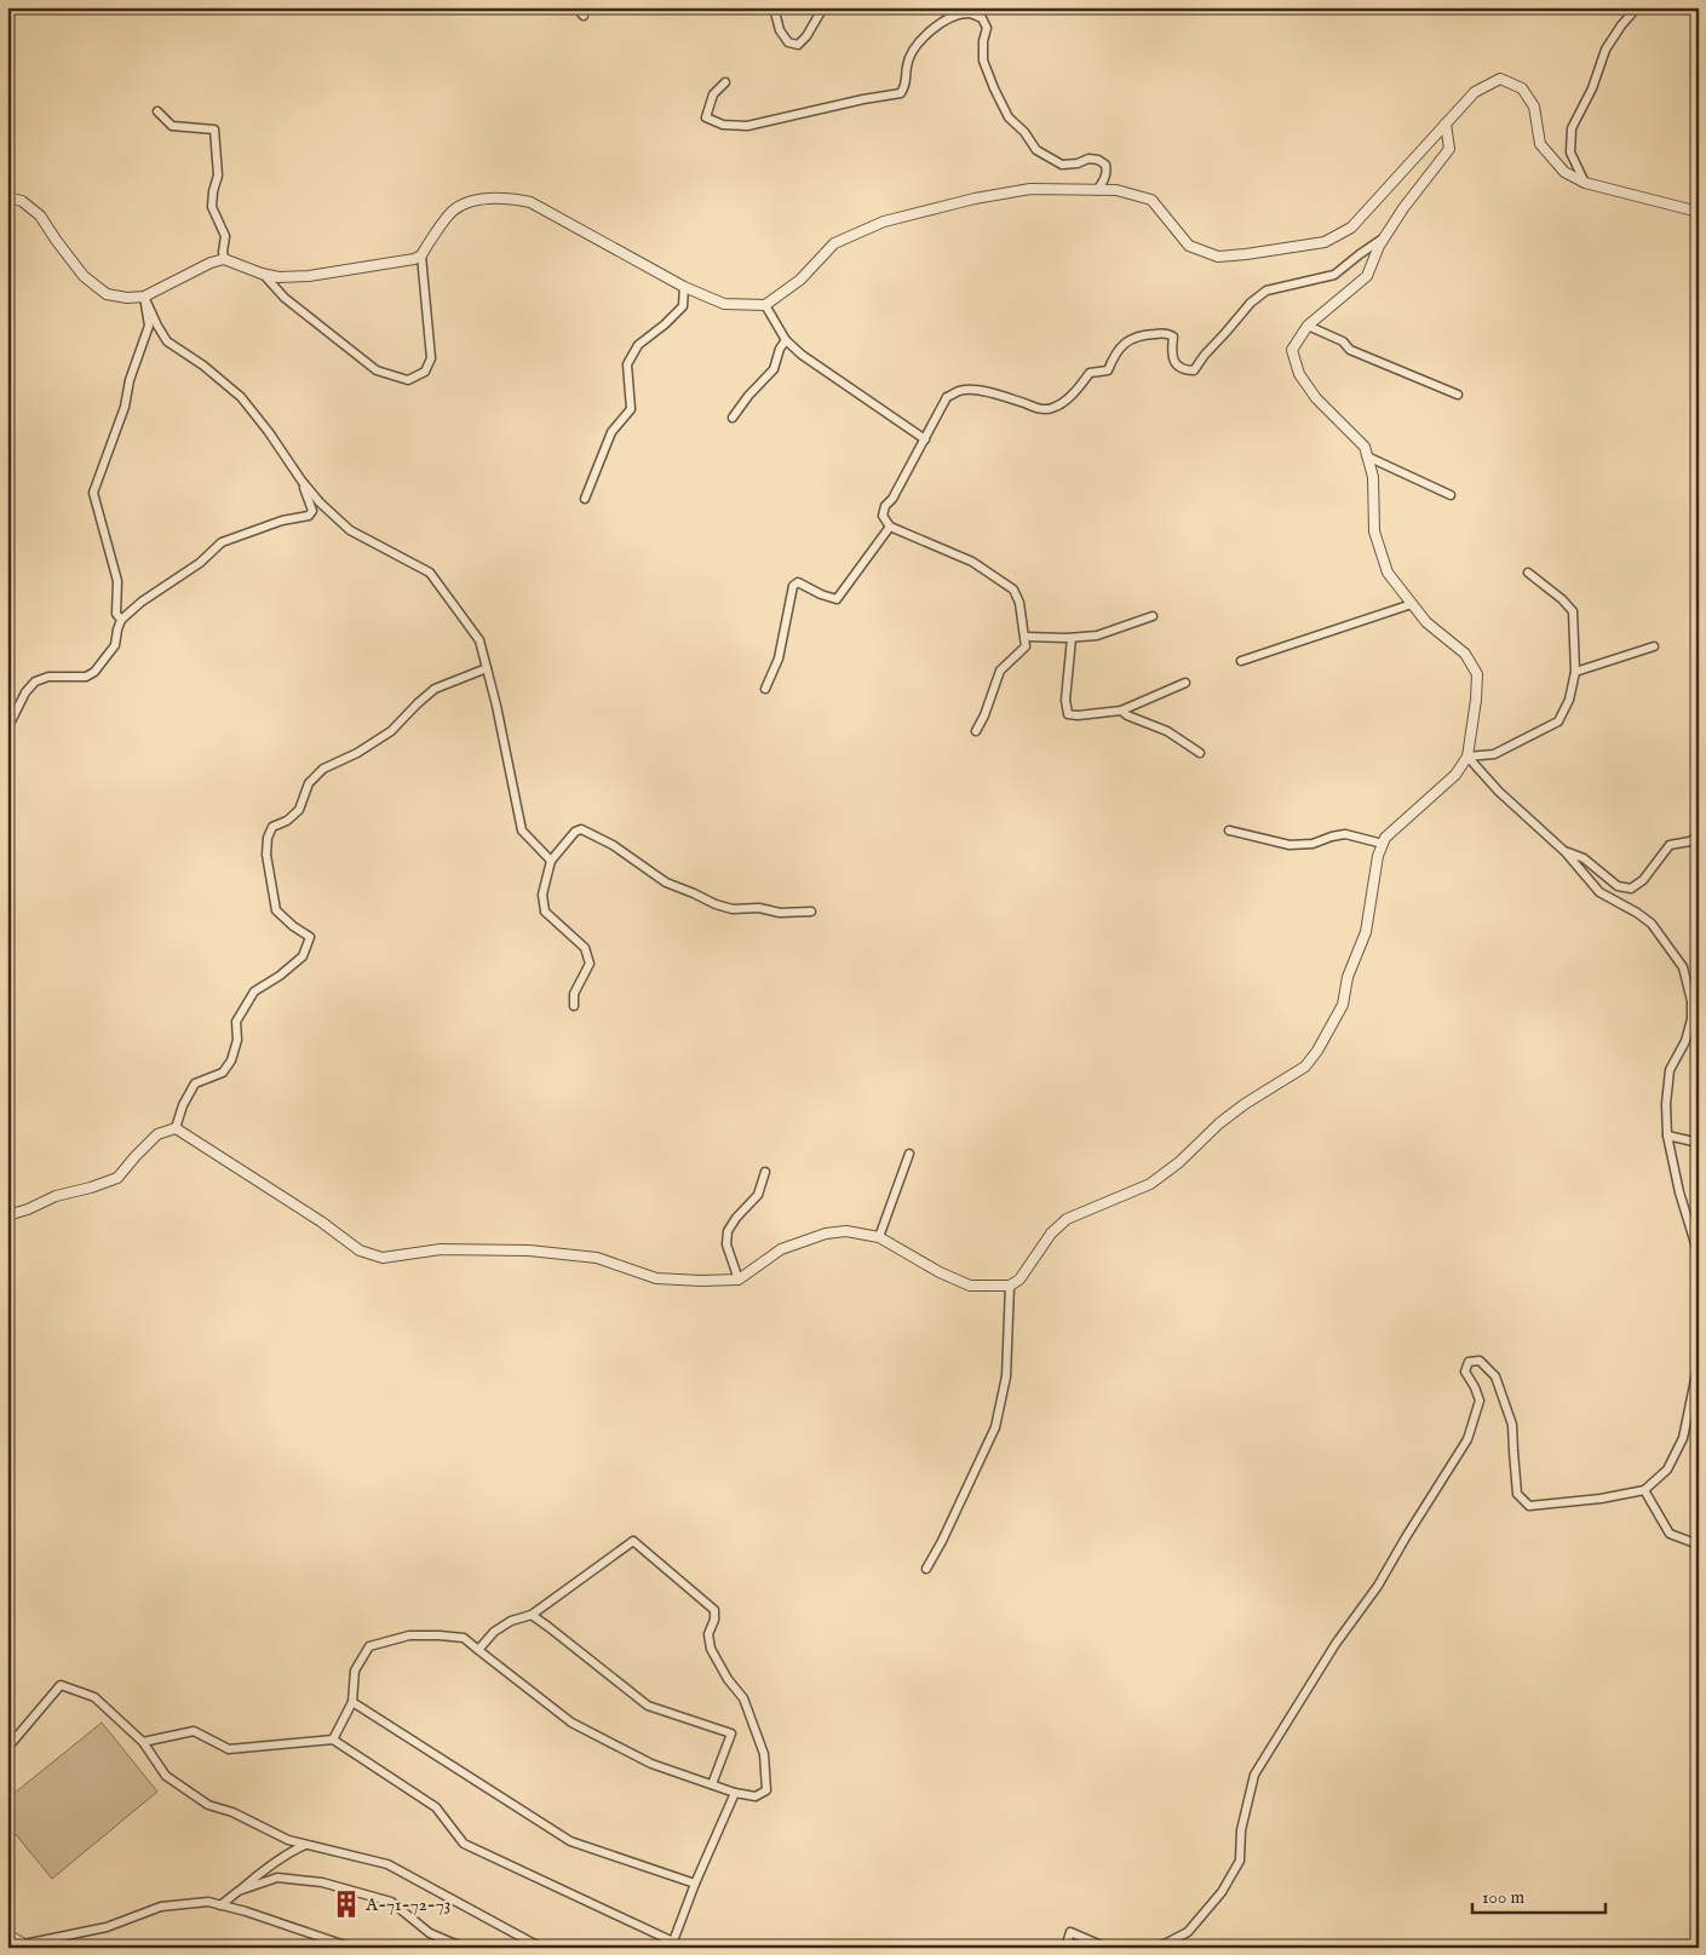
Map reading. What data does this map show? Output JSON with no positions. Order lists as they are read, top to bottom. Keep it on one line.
{"places":{"building":["A-71-72-73"]},"scale_bar":"100 m"}
